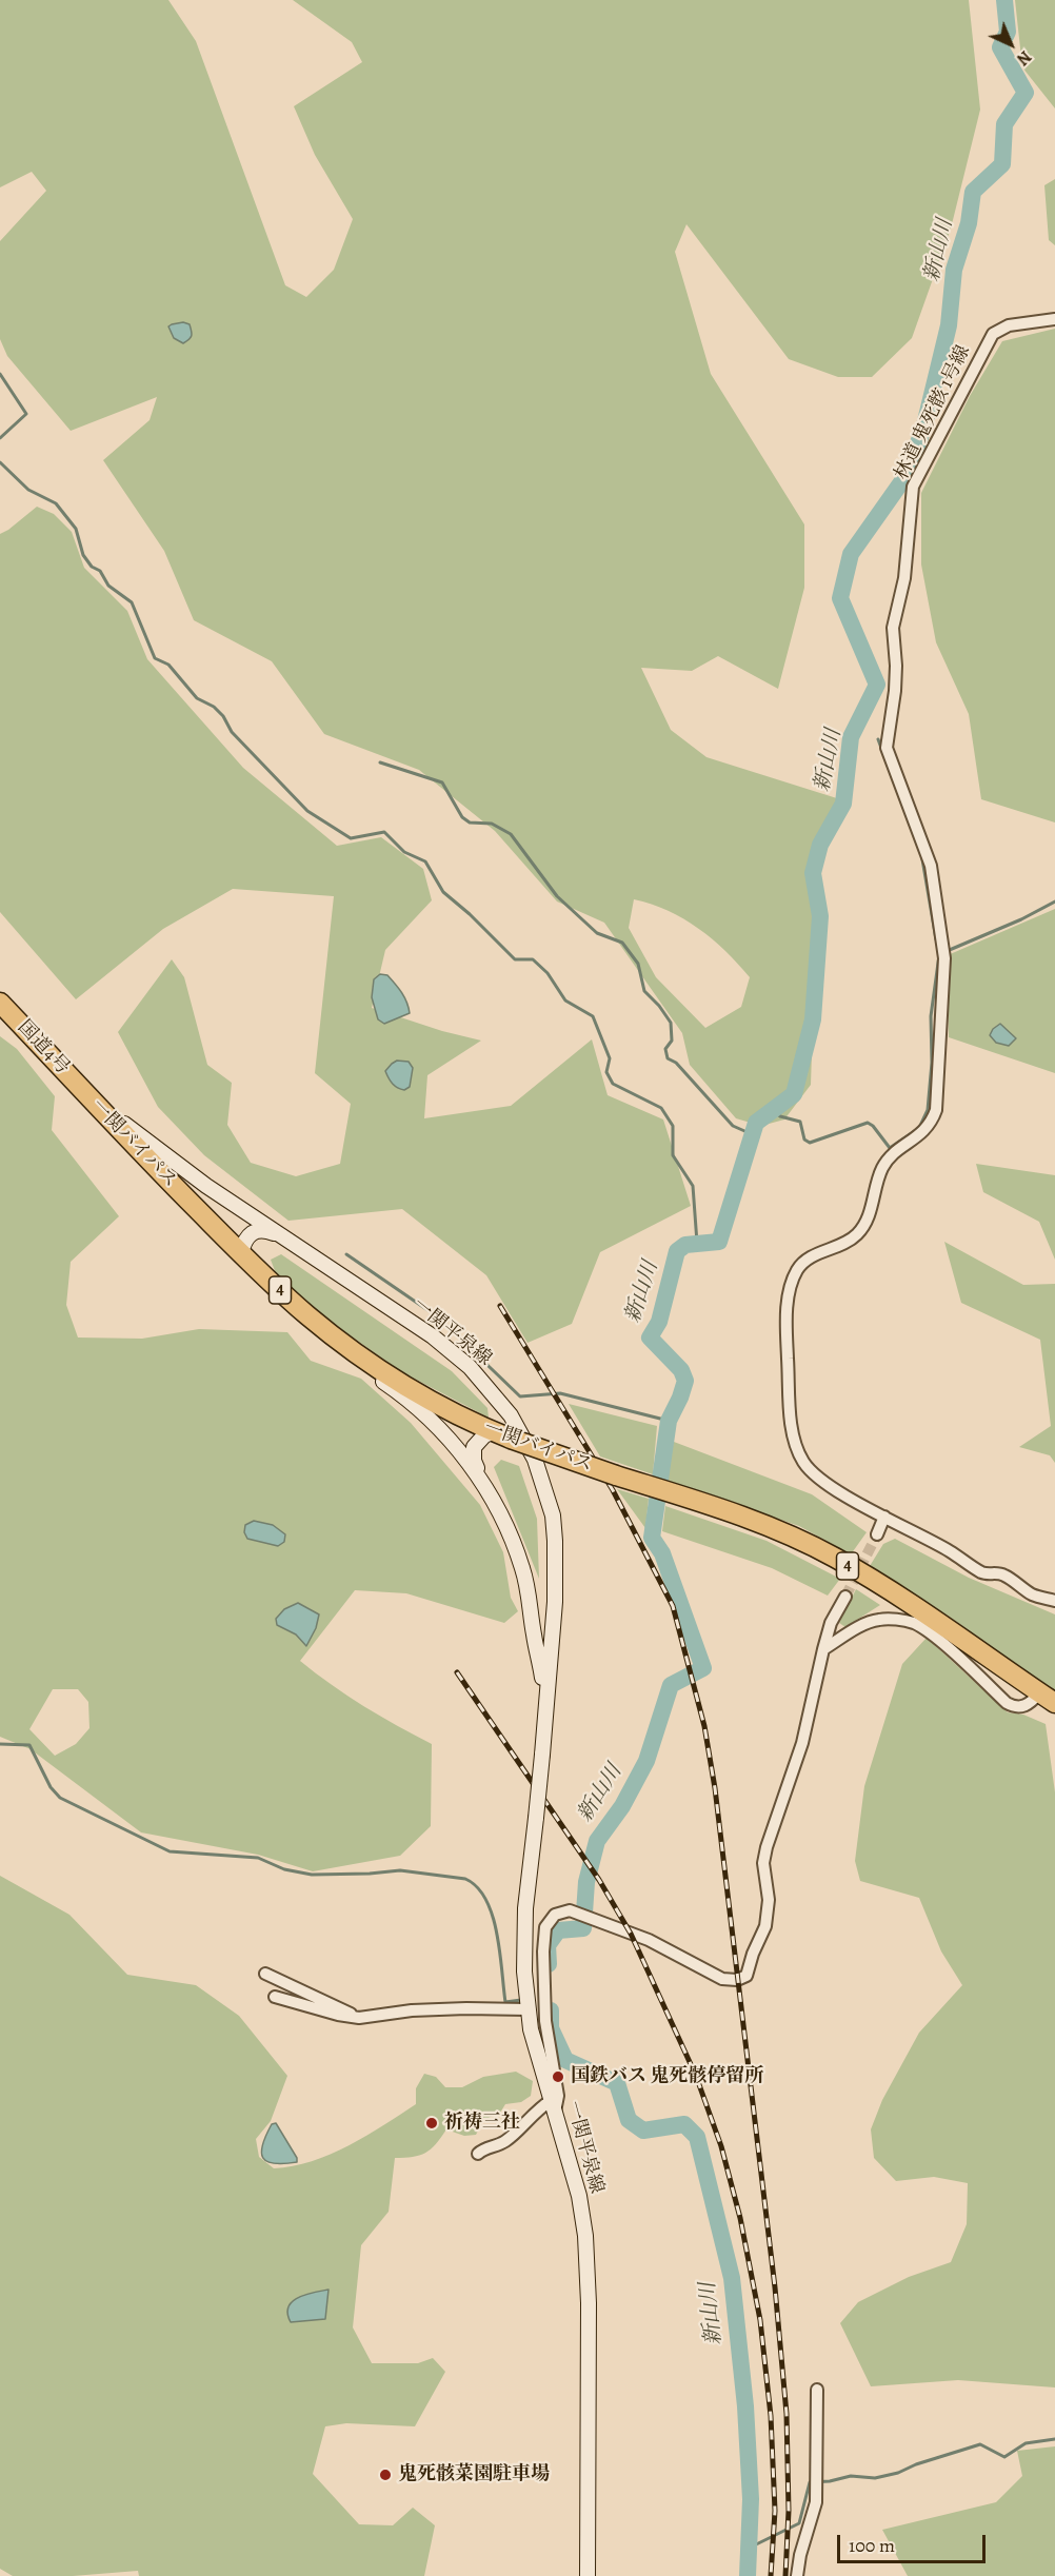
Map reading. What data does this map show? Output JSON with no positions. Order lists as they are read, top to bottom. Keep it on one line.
{"streets":{"highway":["国道4号","一関バイパス","4"],"main road":["一関平泉線"],"street":["林道 鬼死骸 1号線"]},"crossings":[["国道4号","一関バイパス"],["国道4号","一関平泉線"],["一関バイパス","一関平泉線"]],"water":["新山川"],"places":["国鉄バス 鬼死骸停留所","祈祷三社","鬼死骸菜園駐車場"],"scale_bar":"100 m","north":"bottom right"}
